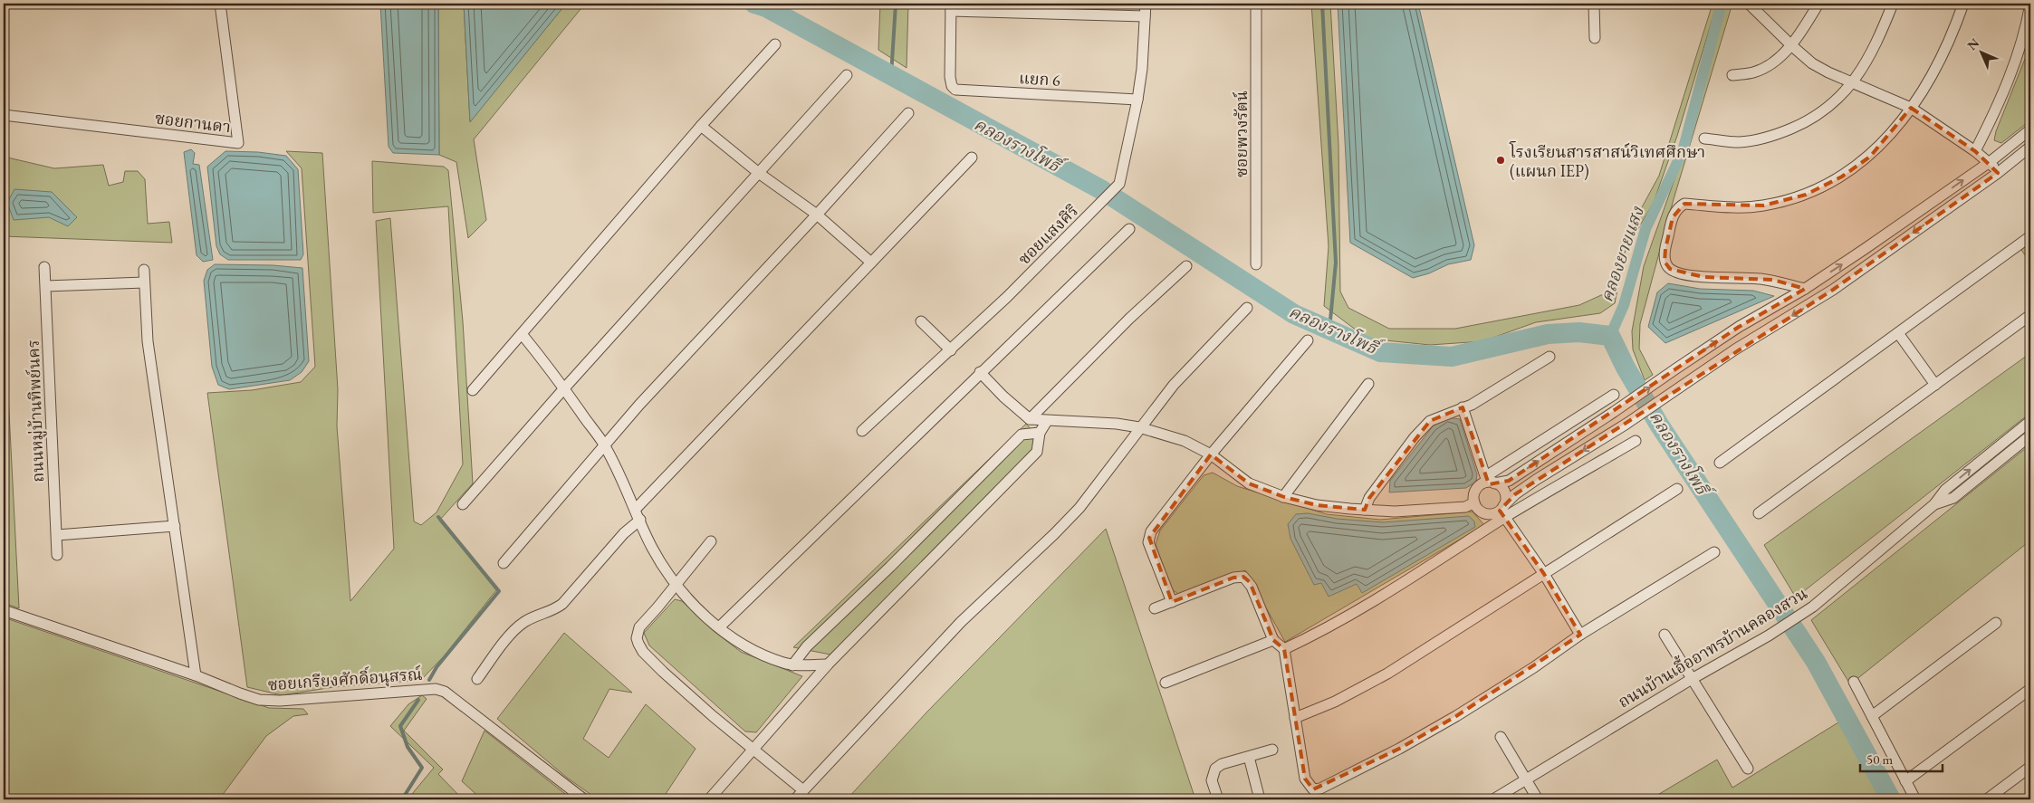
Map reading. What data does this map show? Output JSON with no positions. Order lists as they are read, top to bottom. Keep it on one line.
{"streets":{"street":["แยก 6","ซอยกานดา","ซอยพวงรัตน์","ซอยแสงศิริ","ถนนหมู่บ้านทิพย์นคร","ถนนบ้านเอื้ออาทรบ้านคลองสวน","ซอยเกรียงศักดิ์อนุสรณ์"]},"crossings":[["แยก 6","ซอยแสงศิริ"]],"water":["คลองรางโพธิ์","คลองยายแสง"],"places":["โรงเรียนสารสาสน์วิเทศศึกษา (แผนก IEP)"],"scale_bar":"50 m","north":"top left"}
